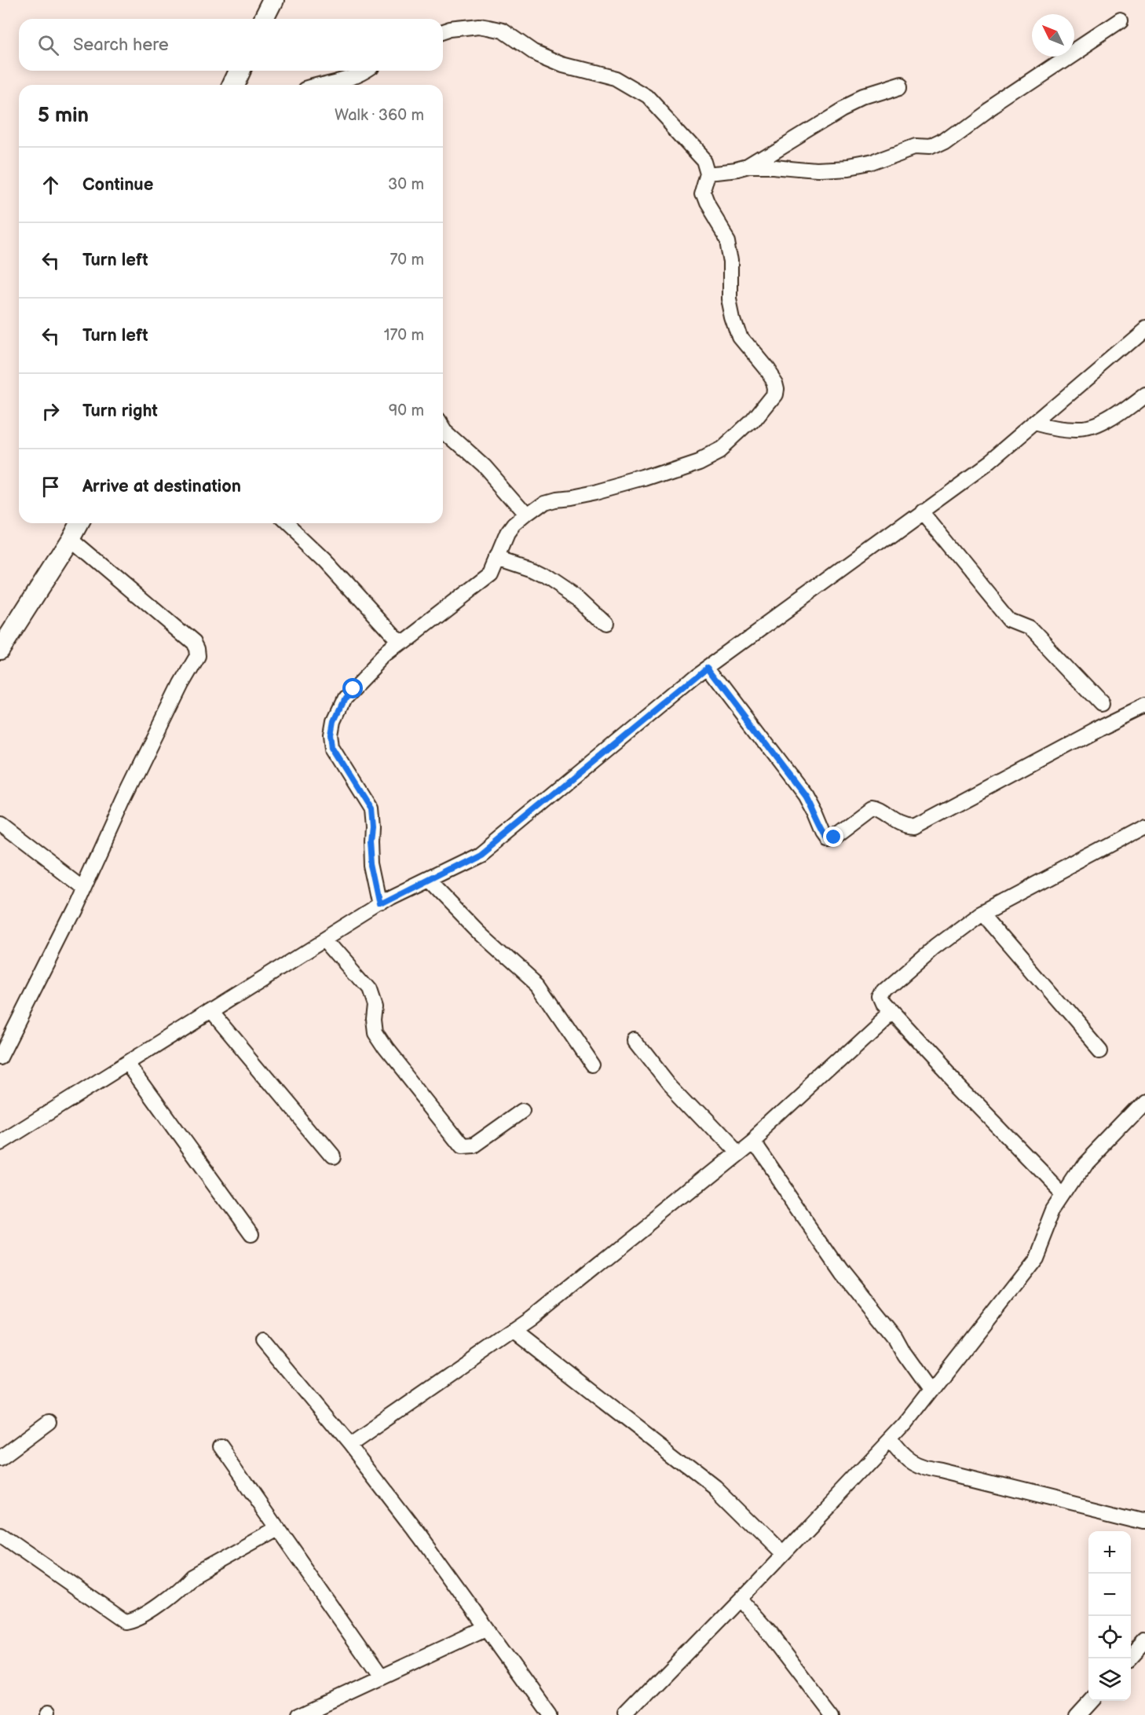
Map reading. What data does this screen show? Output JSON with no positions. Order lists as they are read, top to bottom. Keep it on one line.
{"north":"top left","page":{"search":"Search here","heading":["5 min","Walk · 360 m"],"list":[["Continue","30 m"],["Turn left","70 m"],["Turn left","170 m"],["Turn right","90 m"],"Arrive at destination"],"map_buttons":["+","−"]}}
